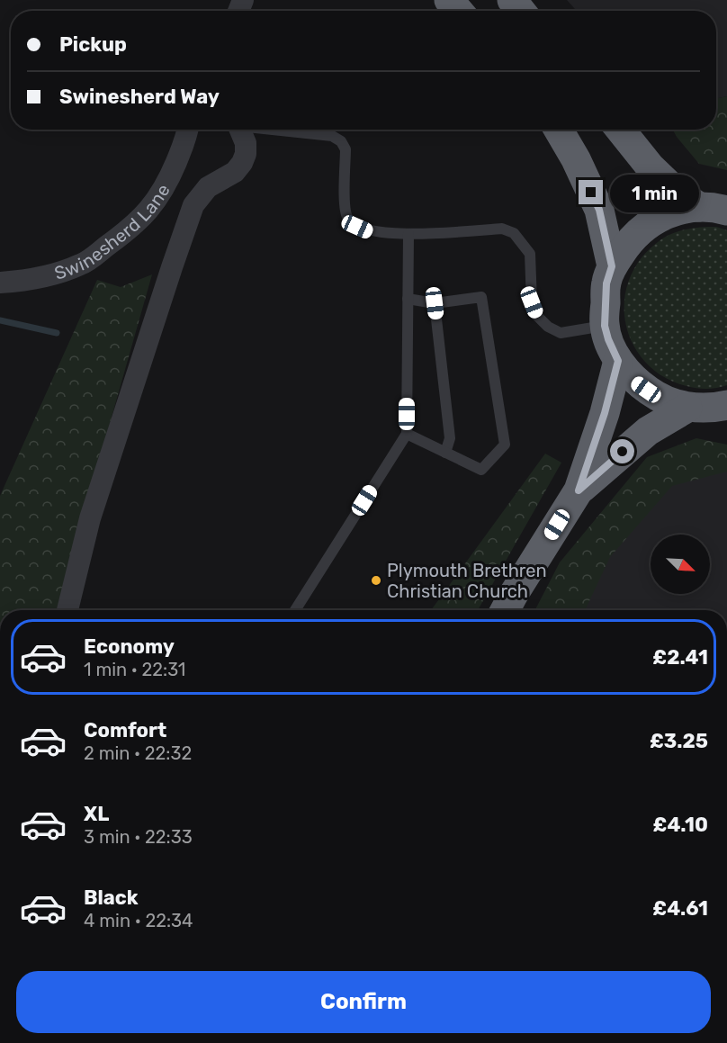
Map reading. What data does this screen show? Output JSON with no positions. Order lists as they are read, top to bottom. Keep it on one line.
{"streets":{"street":["Swinesherd Lane"]},"places":["Plymouth Brethren Christian Church"],"north":"bottom right","page":{"banner":["Pickup","Swinesherd Way"],"bubble":"1 min","list":[{"name":"Economy","note":"1 min · 22:31","value":"£2.41"},{"name":"Comfort","note":"2 min · 22:32","value":"£3.25"},{"name":"XL","note":"3 min · 22:33","value":"£4.10"},{"name":"Black","note":"4 min · 22:34","value":"£4.61"}],"buttons":"Confirm"}}
